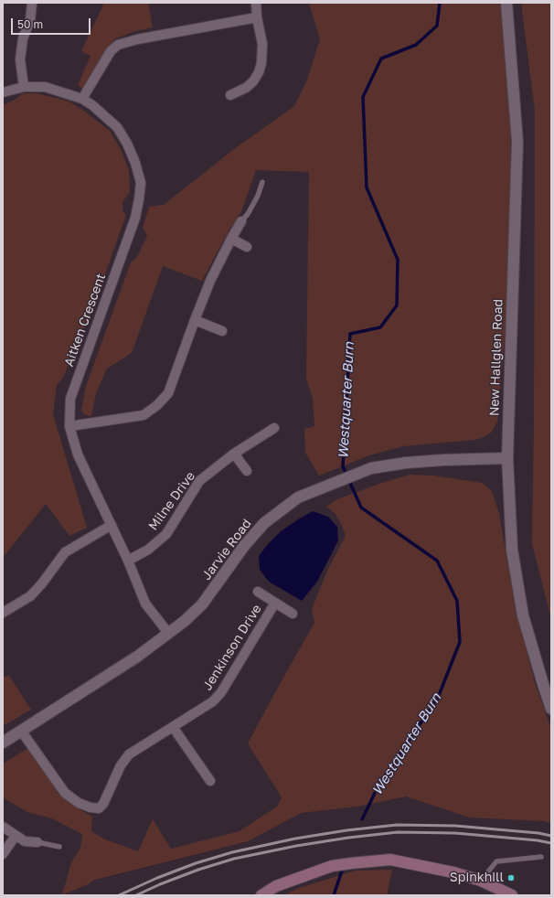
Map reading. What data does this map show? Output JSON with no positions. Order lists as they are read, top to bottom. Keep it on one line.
{"streets":{"street":["Aitken Crescent","New Hallglen Road","Milne Drive","Jarvie Road","Jenkinson Drive"]},"crossings":[["Aitken Crescent","Milne Drive"],["Aitken Crescent","Jarvie Road"],["New Hallglen Road","Jarvie Road"],["Jarvie Road","Jenkinson Drive"]],"water":["Westquarter Burn"],"places":["Spinkhill"],"scale_bar":"50 m"}
